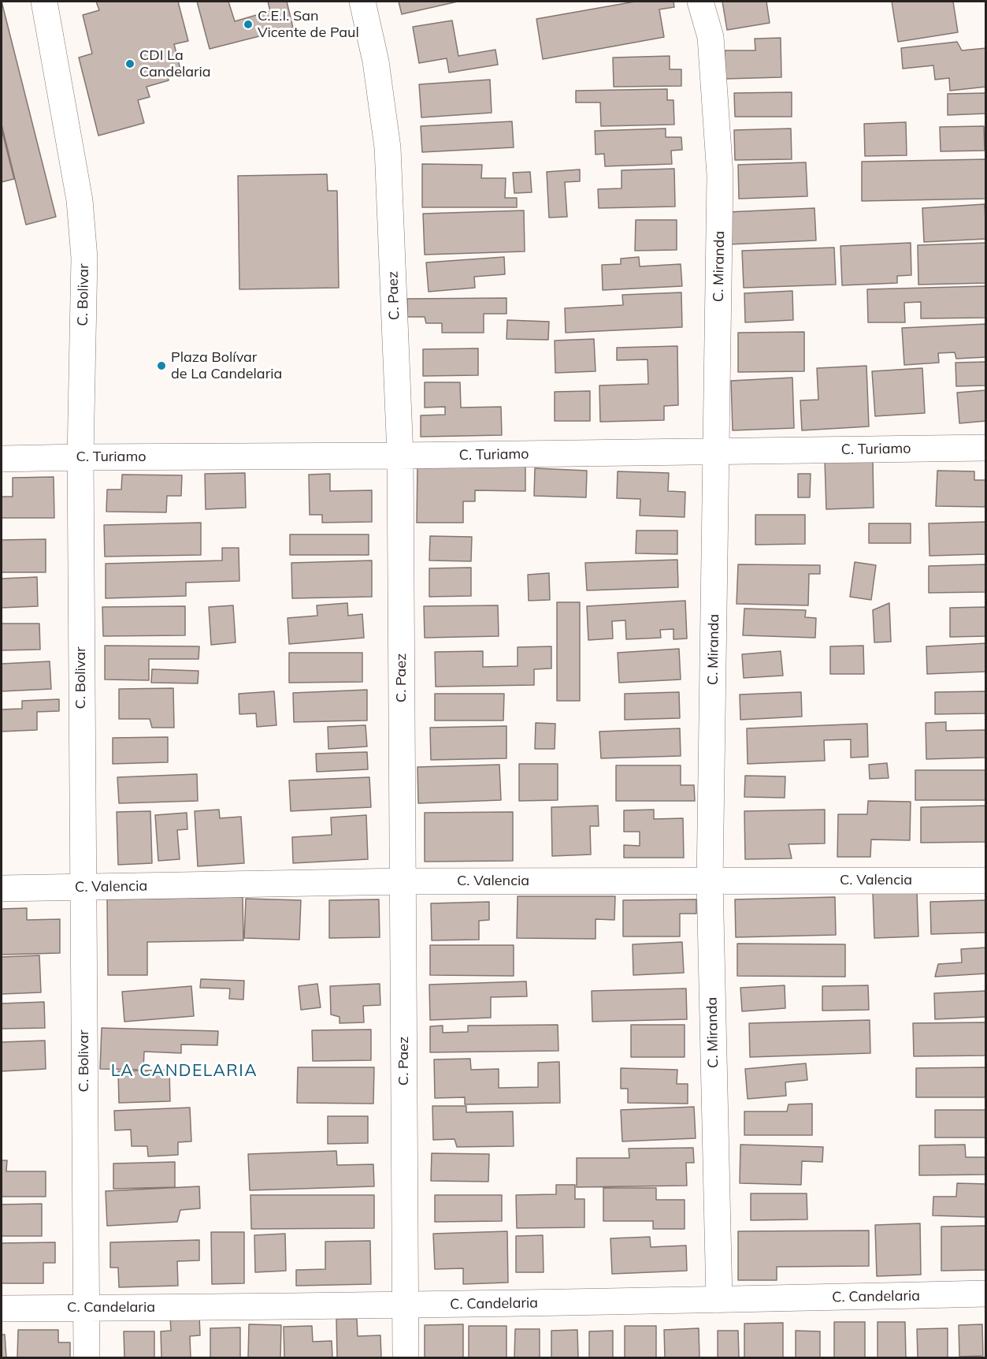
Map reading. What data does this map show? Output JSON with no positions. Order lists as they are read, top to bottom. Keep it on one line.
{"streets":{"street":["C. Miranda","C. Bolivar","C. Paez","C. Turiamo","C. Valencia","C. Candelaria"]},"crossings":[["C. Miranda","C. Turiamo"],["C. Miranda","C. Valencia"],["C. Miranda","C. Candelaria"],["C. Bolivar","C. Turiamo"],["C. Bolivar","C. Valencia"],["C. Bolivar","C. Candelaria"],["C. Paez","C. Turiamo"],["C. Paez","C. Valencia"],["C. Paez","C. Candelaria"]],"districts":["LA CANDELARIA"],"places":["C.E.I. San Vicente de Paul","CDI La Candelaria","Plaza Bolívar de La Candelaria"]}
